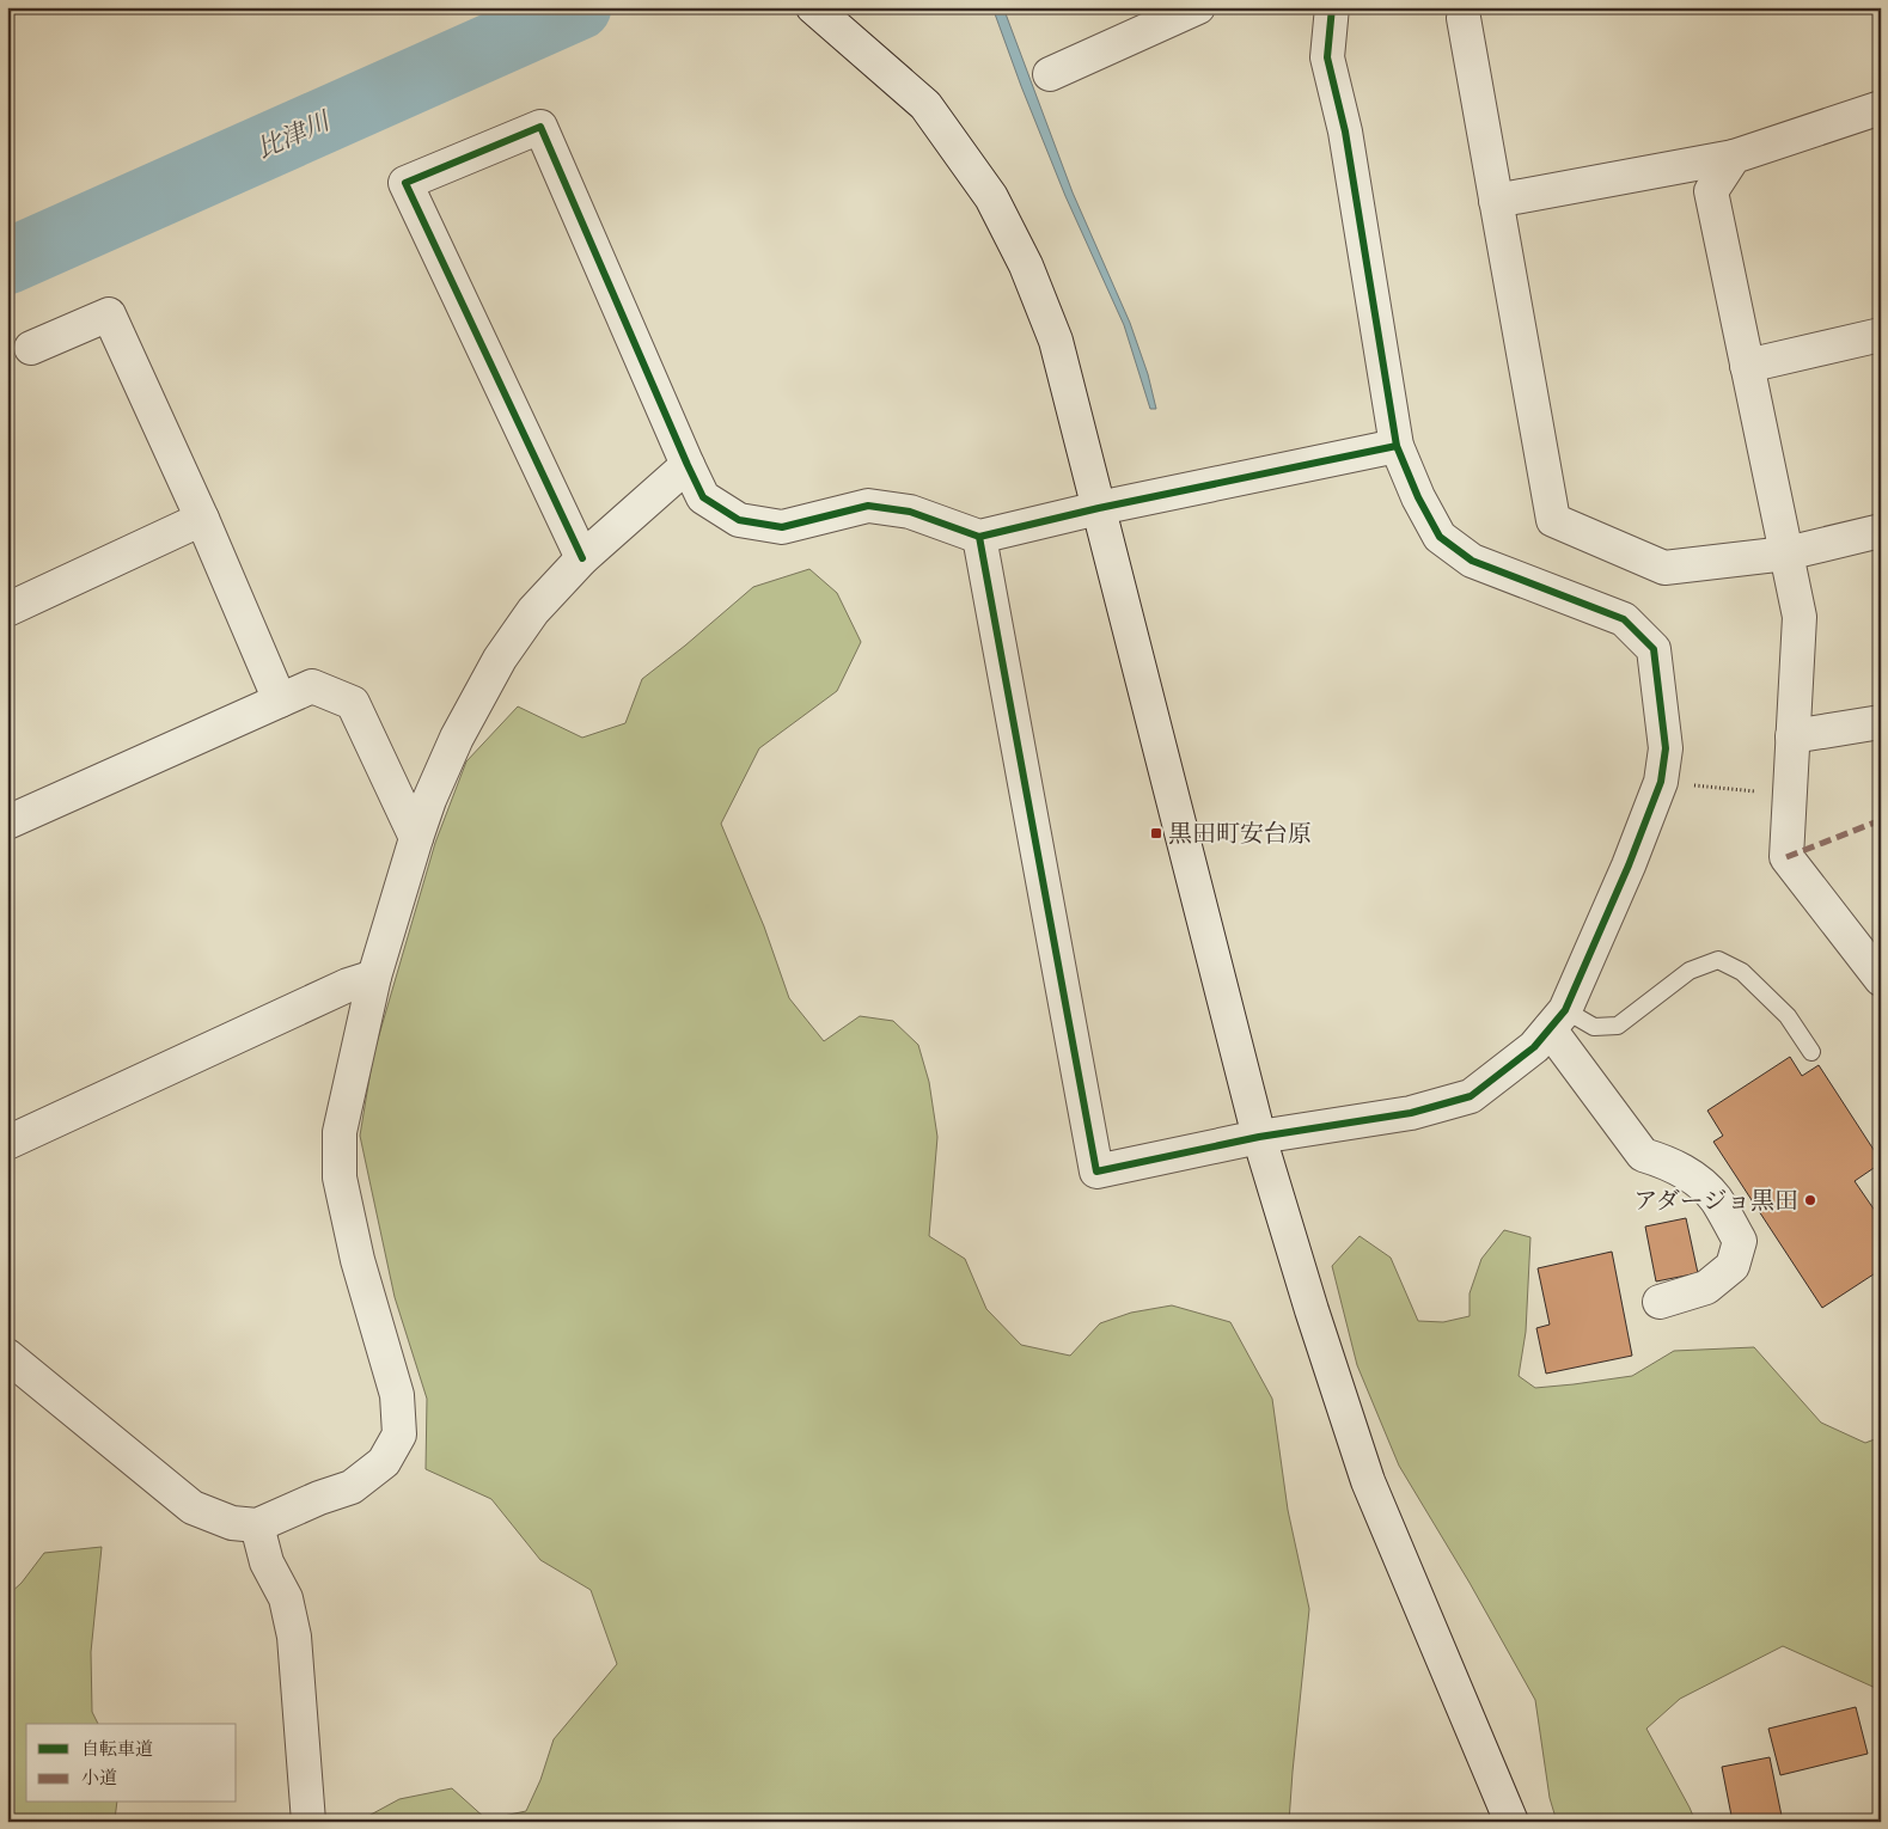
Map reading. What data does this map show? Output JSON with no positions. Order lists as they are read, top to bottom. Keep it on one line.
{"water":["比津川"],"places":{"transit":["黒田町安台原"],"other":["アダージョ黒田"]},"legend":["自転車道","小道"]}
